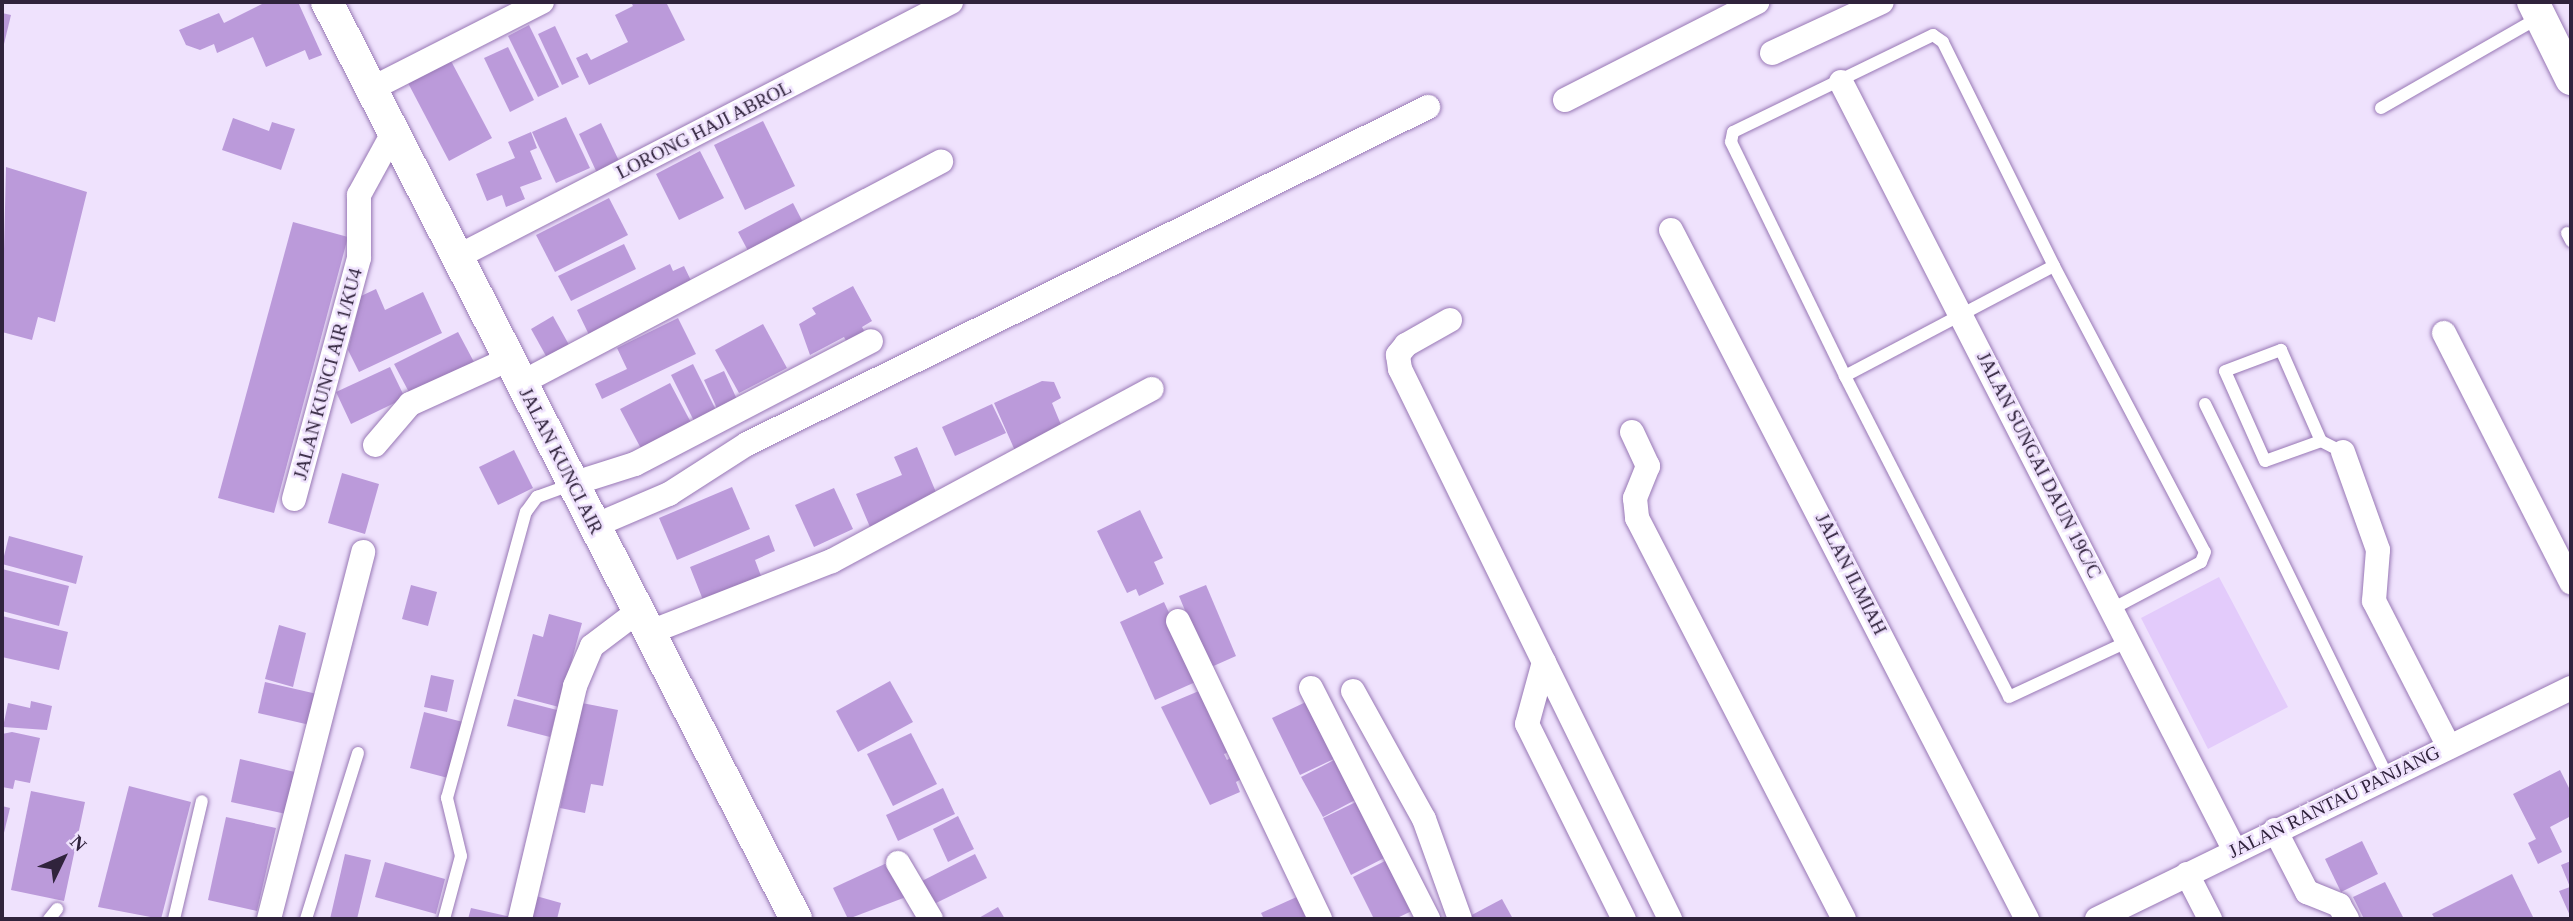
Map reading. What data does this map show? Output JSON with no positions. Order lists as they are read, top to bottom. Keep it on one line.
{"streets":{"street":["LORONG HAJI ABROL","JALAN KUNCI AIR 1/KU4","JALAN KUNCI AIR","JALAN SUNGAI DAUN 19C/C","JALAN ILMIAH","JALAN RANTAU PANJANG"]},"crossings":[["LORONG HAJI ABROL","JALAN KUNCI AIR"],["JALAN KUNCI AIR 1/KU4","JALAN KUNCI AIR"],["JALAN SUNGAI DAUN 19C/C","JALAN RANTAU PANJANG"]],"north":"top right"}
